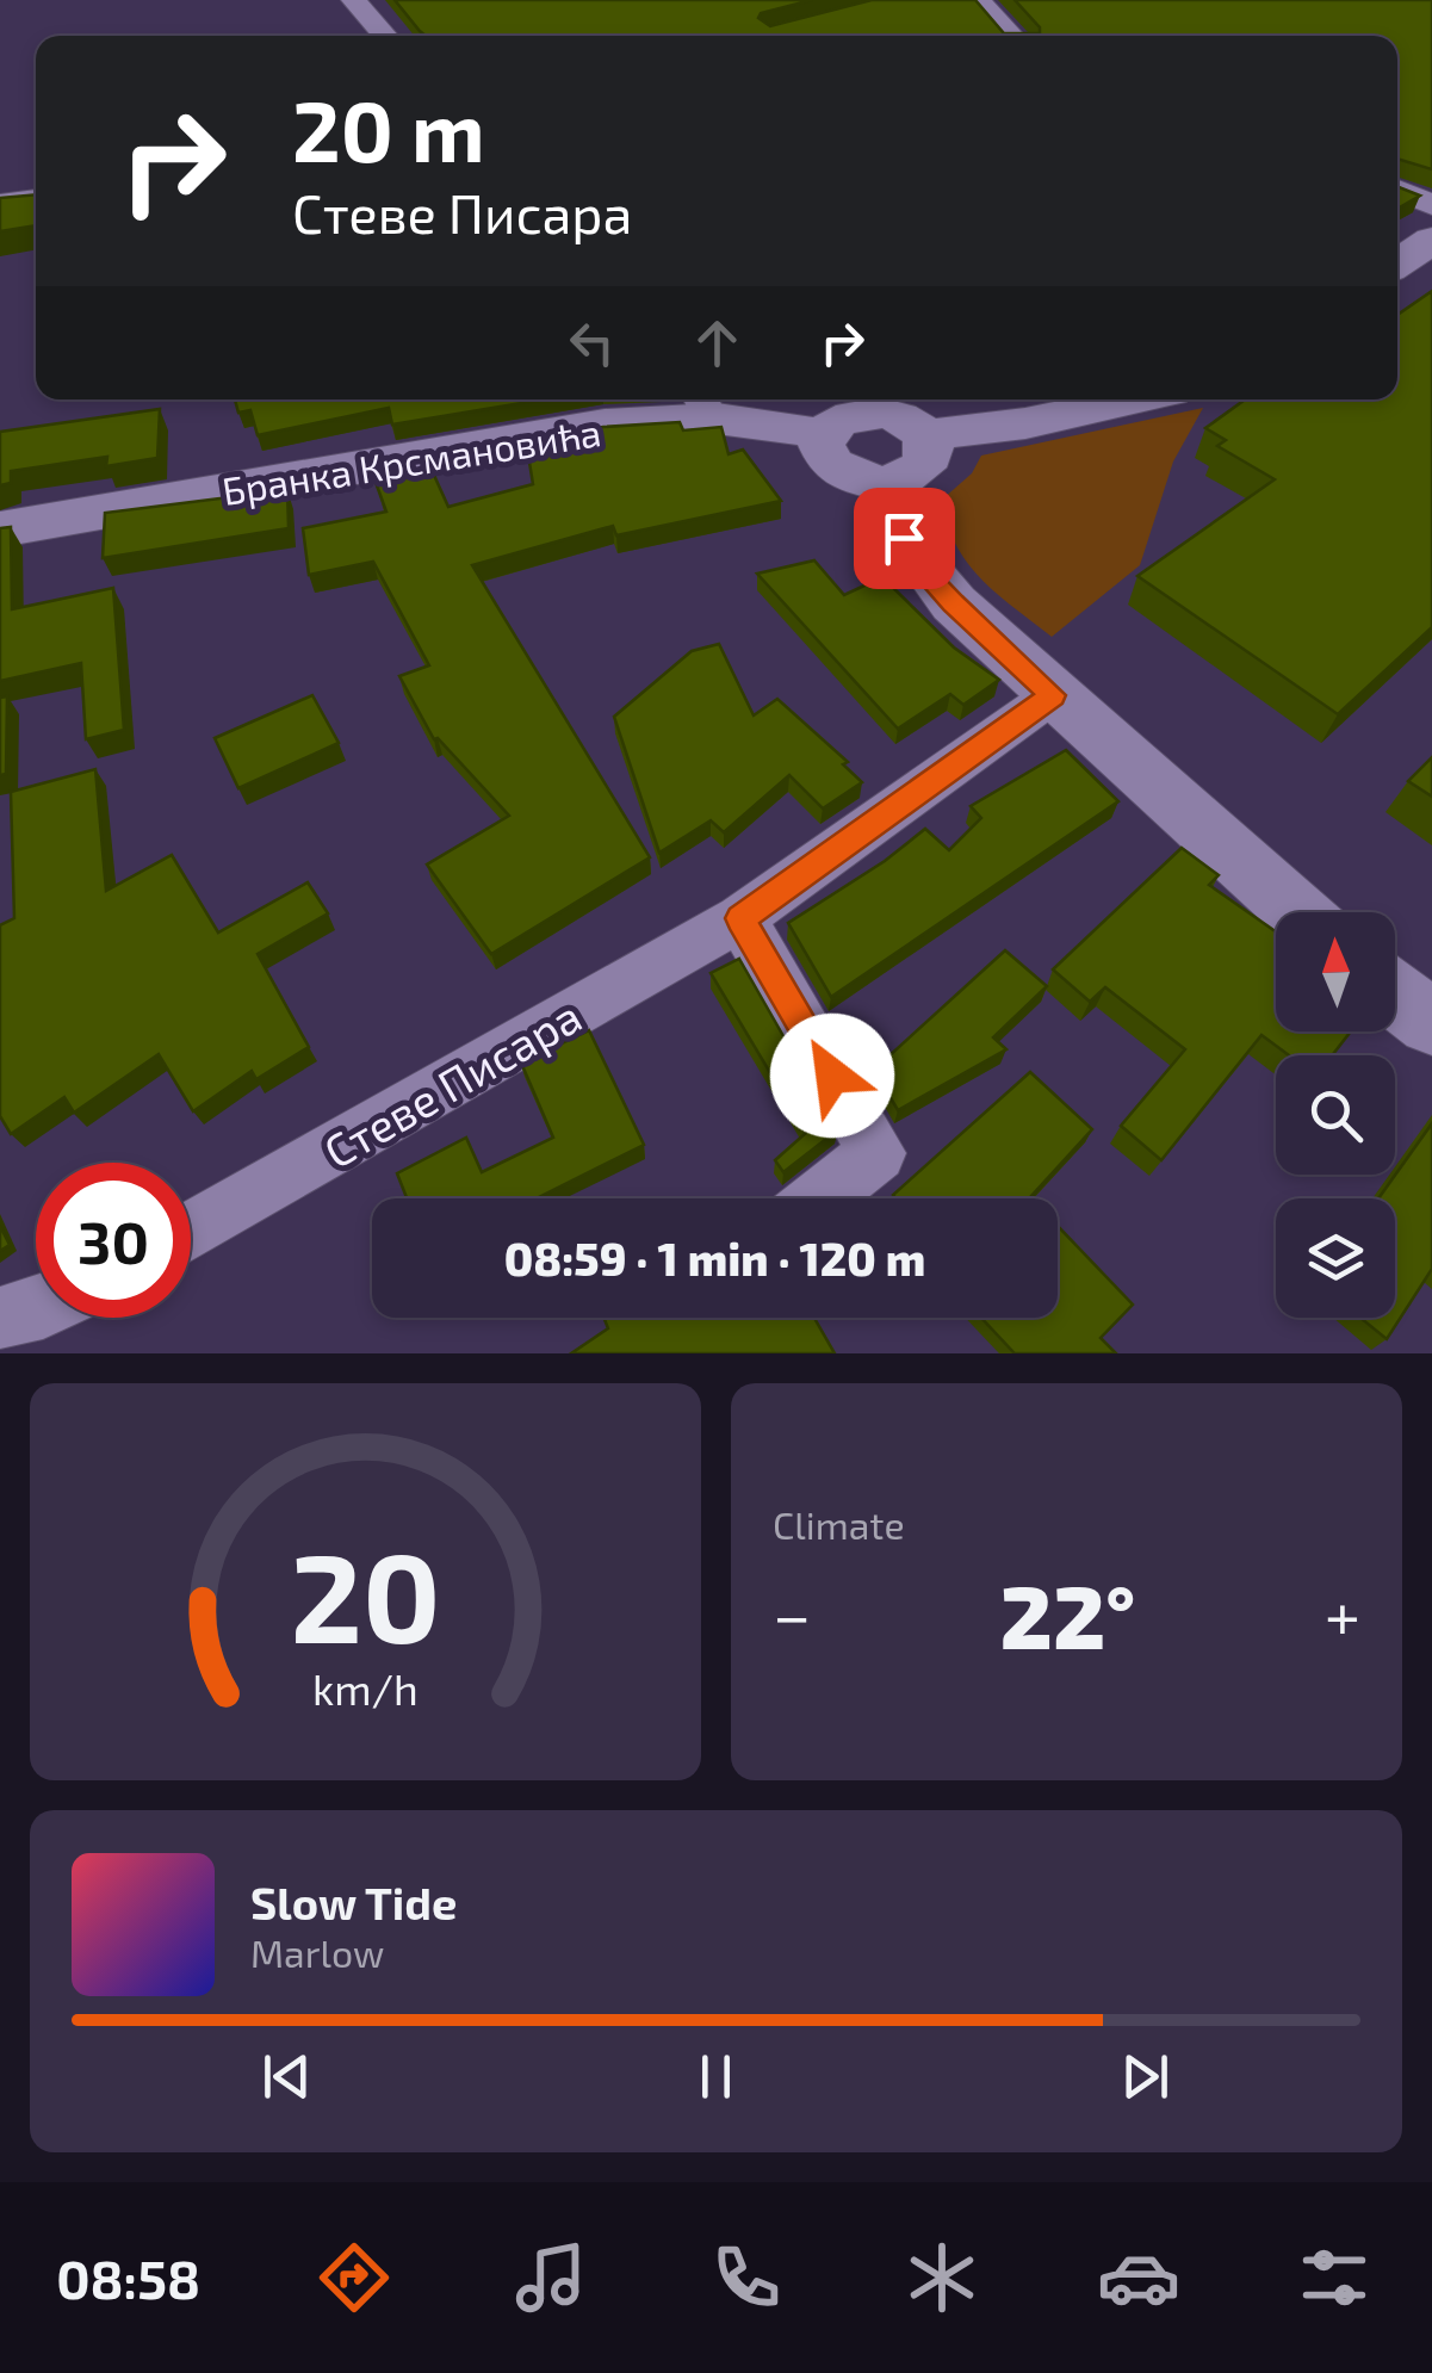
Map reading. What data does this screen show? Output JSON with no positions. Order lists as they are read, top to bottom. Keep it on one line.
{"streets":{"street":["Бранка Крсмановића","Стеве Писара"]},"north":"top","page":{"turn":["20 m","Стеве Писара"],"limit":"30","trip":"08:59 · 1 min · 120 m","tile":"Climate","heat":["−","22°","+"],"song":["Slow Tide","Marlow"],"tabs":"08:58","gauge":["20","km/h"]}}
